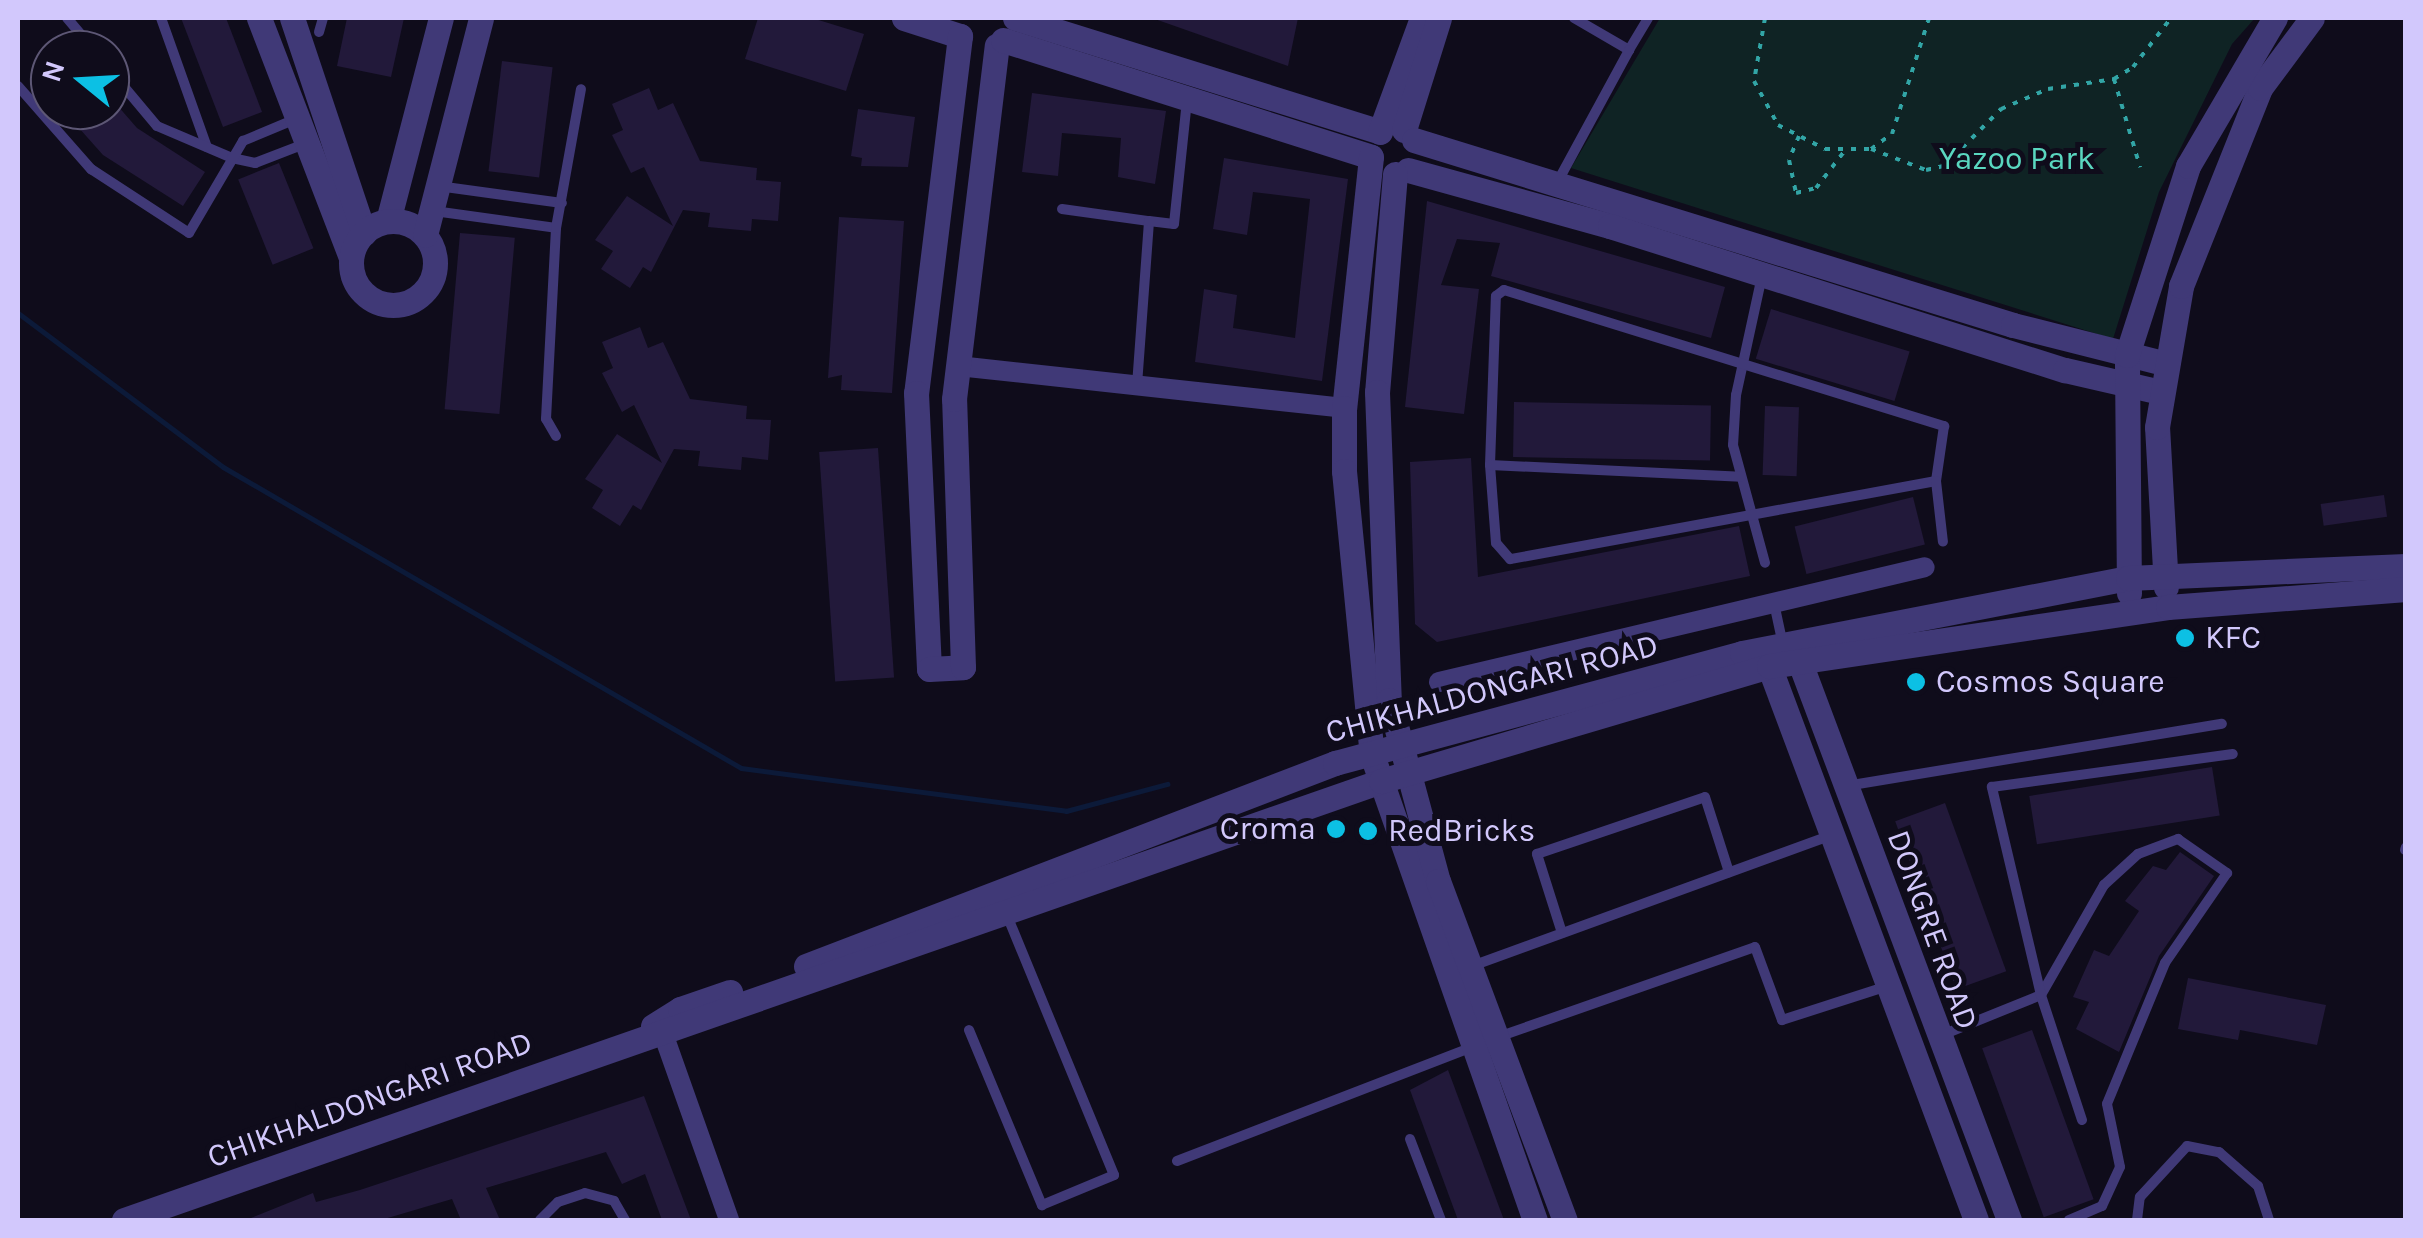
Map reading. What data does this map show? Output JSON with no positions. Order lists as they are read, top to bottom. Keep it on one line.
{"streets":{"street":["CHIKHALDONGARI ROAD","DONGRE ROAD"]},"crossings":[["CHIKHALDONGARI ROAD","DONGRE ROAD"]],"parks":["Yazoo Park"],"places":["KFC","Cosmos Square","Croma","RedBricks"],"north":"left"}
